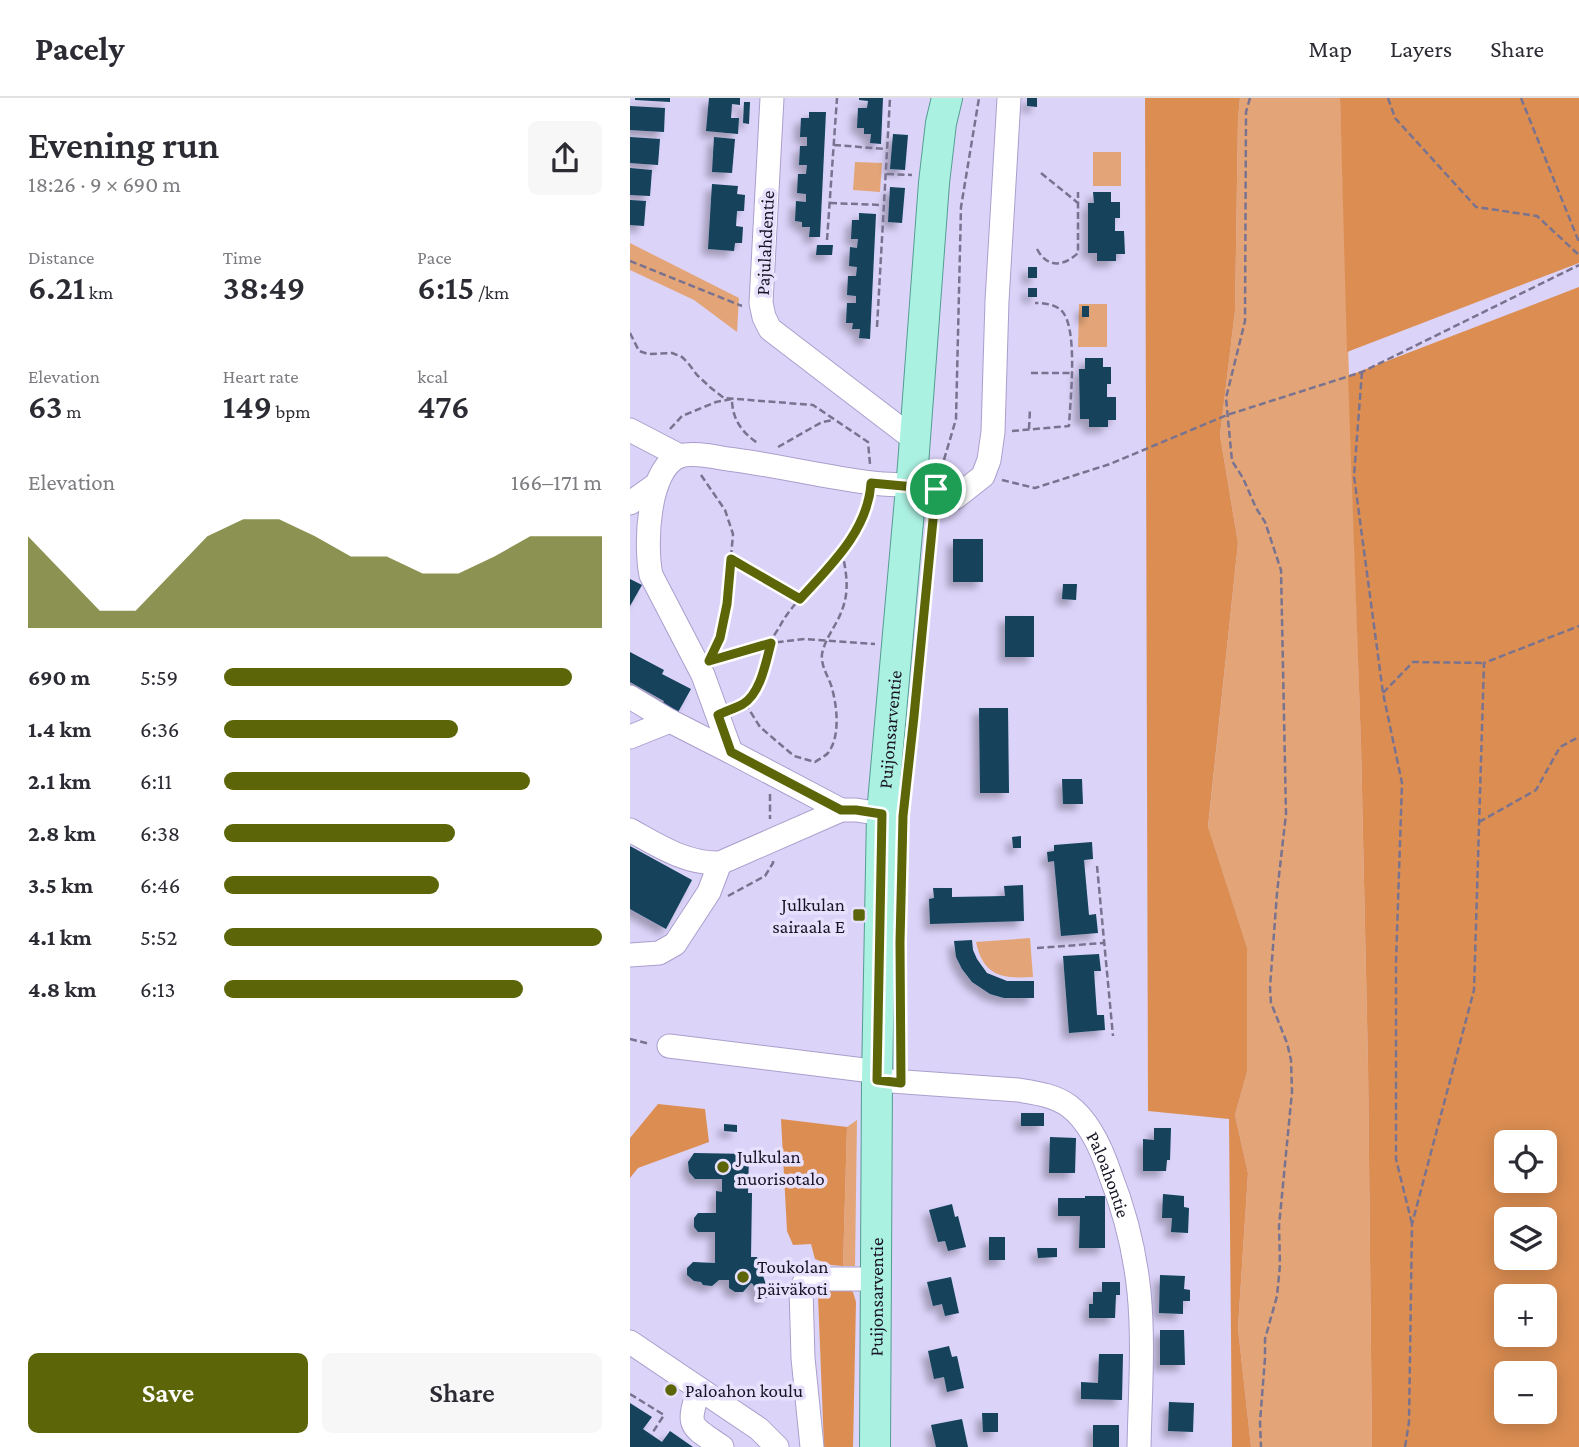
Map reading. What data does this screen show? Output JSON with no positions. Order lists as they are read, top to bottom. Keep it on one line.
{"streets":{"main road":["Puijonsarventie"],"street":["Pajulahdentie","Paloahontie"]},"crossings":[["Pajulahdentie","Puijonsarventie"],["Puijonsarventie","Paloahontie"]],"places":{"transit":["Julkulan sairaala E"],"other":["Julkulan nuorisotalo","Toukolan päiväkoti","Paloahon koulu"]},"page":{"header":"Pacely","nav":["Map","Layers","Share"],"heading":["Evening run","18:26 · 9 × 690 m"],"stats":[["Distance","6.21 km"],["Time","38:49"],["Pace","6:15 /km"],["Elevation","63 m"],["Heart rate","149 bpm"],["kcal","476"]],"chart":["Elevation","166–171 m"],"list":[{"name":"690 m","note":"5:59"},{"name":"1.4 km","note":"6:36"},{"name":"2.1 km","note":"6:11"},{"name":"2.8 km","note":"6:38"},{"name":"3.5 km","note":"6:46"},{"name":"4.1 km","note":"5:52"},{"name":"4.8 km","note":"6:13"}],"map_buttons":["+","−"],"buttons":["Save","Share"]}}
